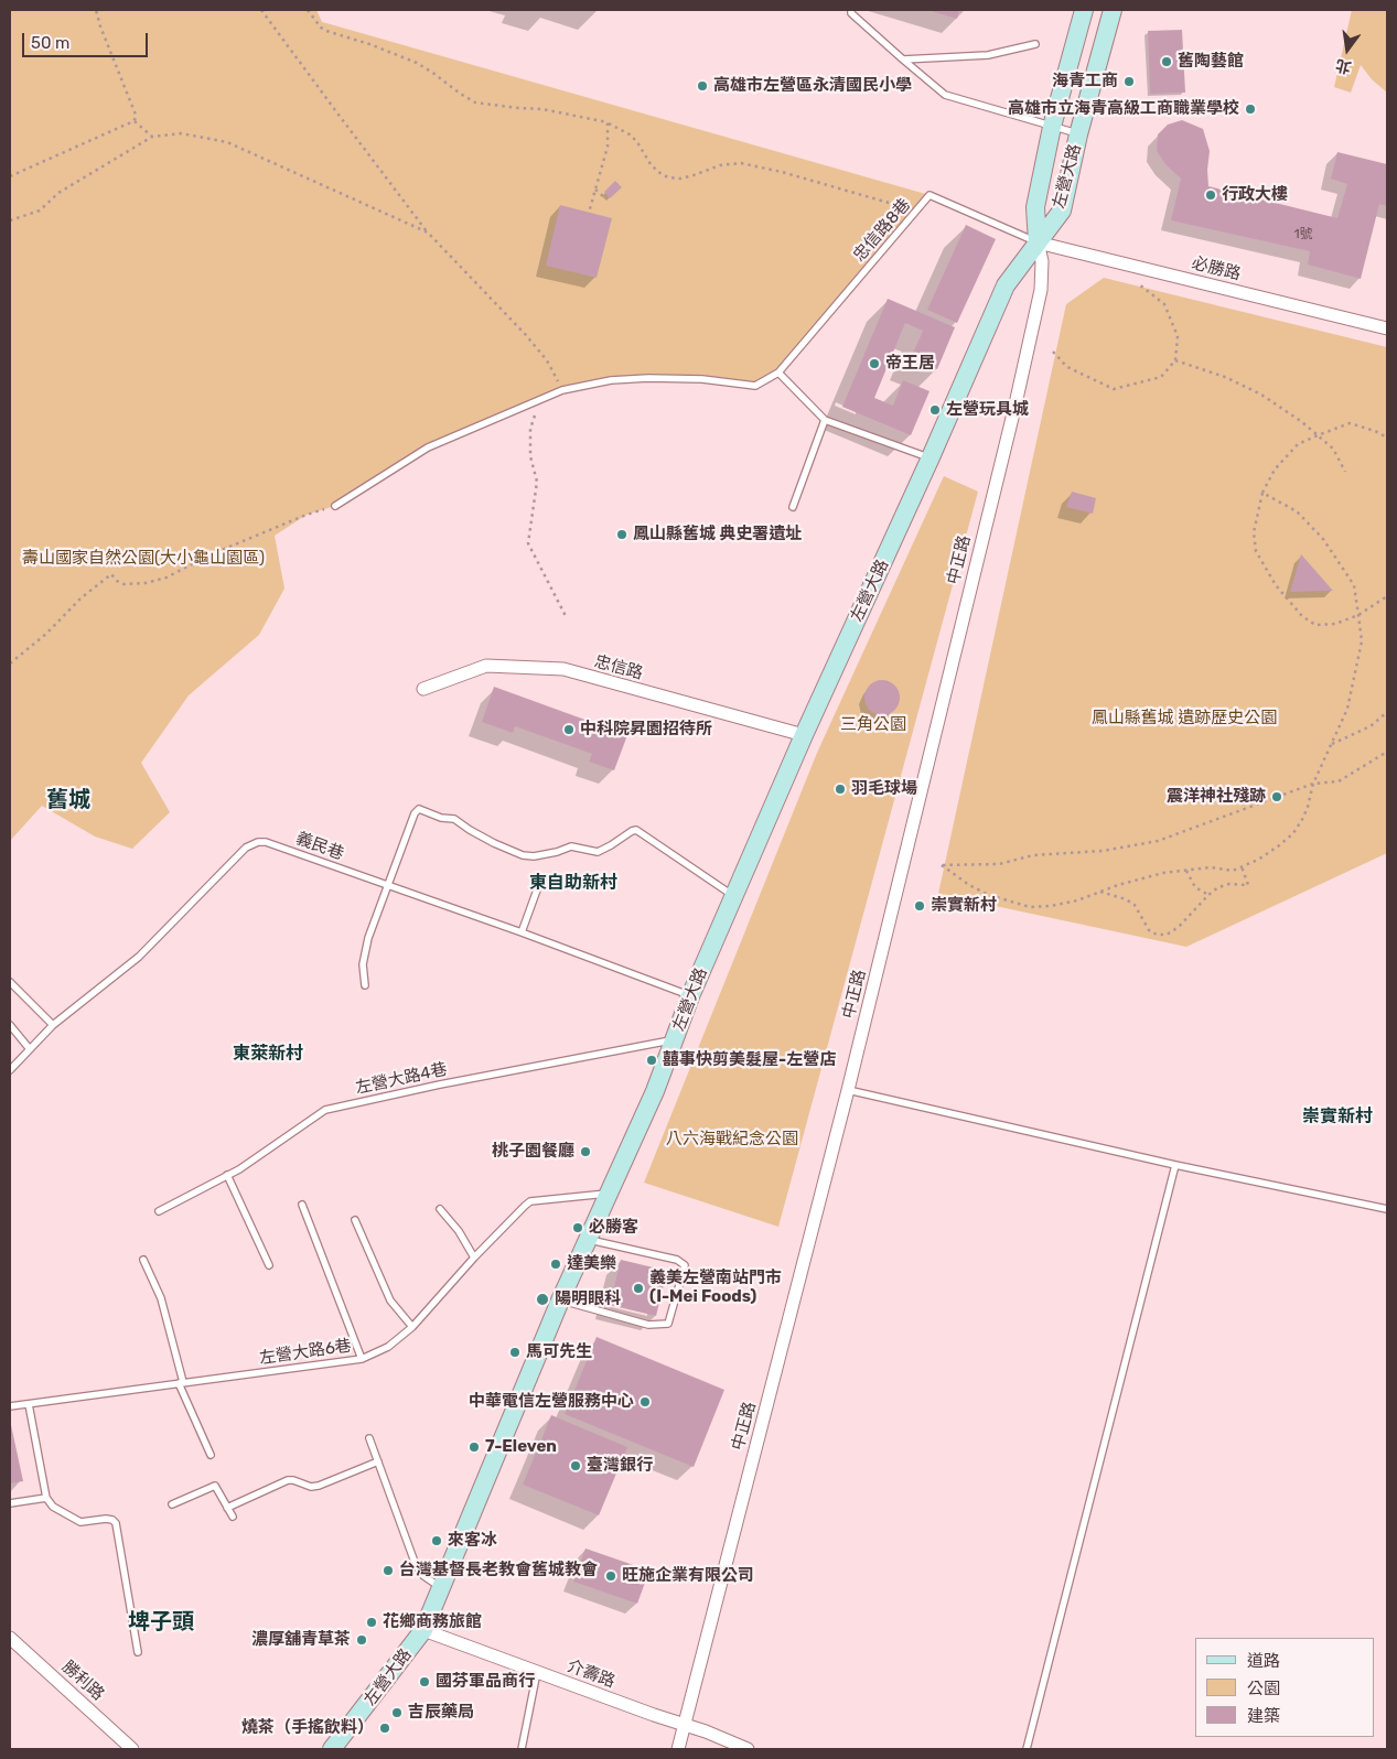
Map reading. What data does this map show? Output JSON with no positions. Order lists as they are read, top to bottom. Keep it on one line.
{"streets":{"street":["左營大路","必勝路","中正路","忠信路","介壽路","勝利路"],"lane":["忠信路8巷","義民巷","左營大路4巷","左營大路6巷"]},"crossings":[["左營大路","忠信路8巷"],["左營大路","必勝路"],["左營大路","中正路"],["左營大路","忠信路"],["左營大路","義民巷"],["左營大路","左營大路4巷"],["左營大路","左營大路6巷"],["左營大路","介壽路"],["忠信路8巷","必勝路"],["忠信路8巷","中正路"],["必勝路","中正路"],["中正路","介壽路"]],"districts":["舊城","東自助新村","東萊新村","崇實新村","埤子頭"],"parks":["壽山國家自然公園(大小龜山園區)","鳳山縣舊城 遺跡歷史公園","三角公園","八六海戰紀念公園"],"places":["舊陶藝館","海青工商","高雄市左營區永清國民小學","高雄市立海青高級工商職業學校","行政大樓","帝王居","左營玩具城","鳳山縣舊城 典史署遺址","中科院昇園招待所","羽毛球場","震洋神社殘跡","崇實新村","囍事快剪美髮屋-左營店","桃子園餐廳","必勝客","達美樂","義美左營南站門市 (I-Mei Foods)","陽明眼科","馬可先生","中華電信左營服務中心","7-Eleven","臺灣銀行","來客冰","台灣基督長老教會舊城教會","旺施企業有限公司","花鄉商務旅館","濃厚舖青草茶","國芬軍品商行","吉辰藥局","燒茶（手搖飲料）"],"house_numbers":["1號"],"legend":["道路","公園","建築"],"scale_bar":"50 m","north":"bottom"}
